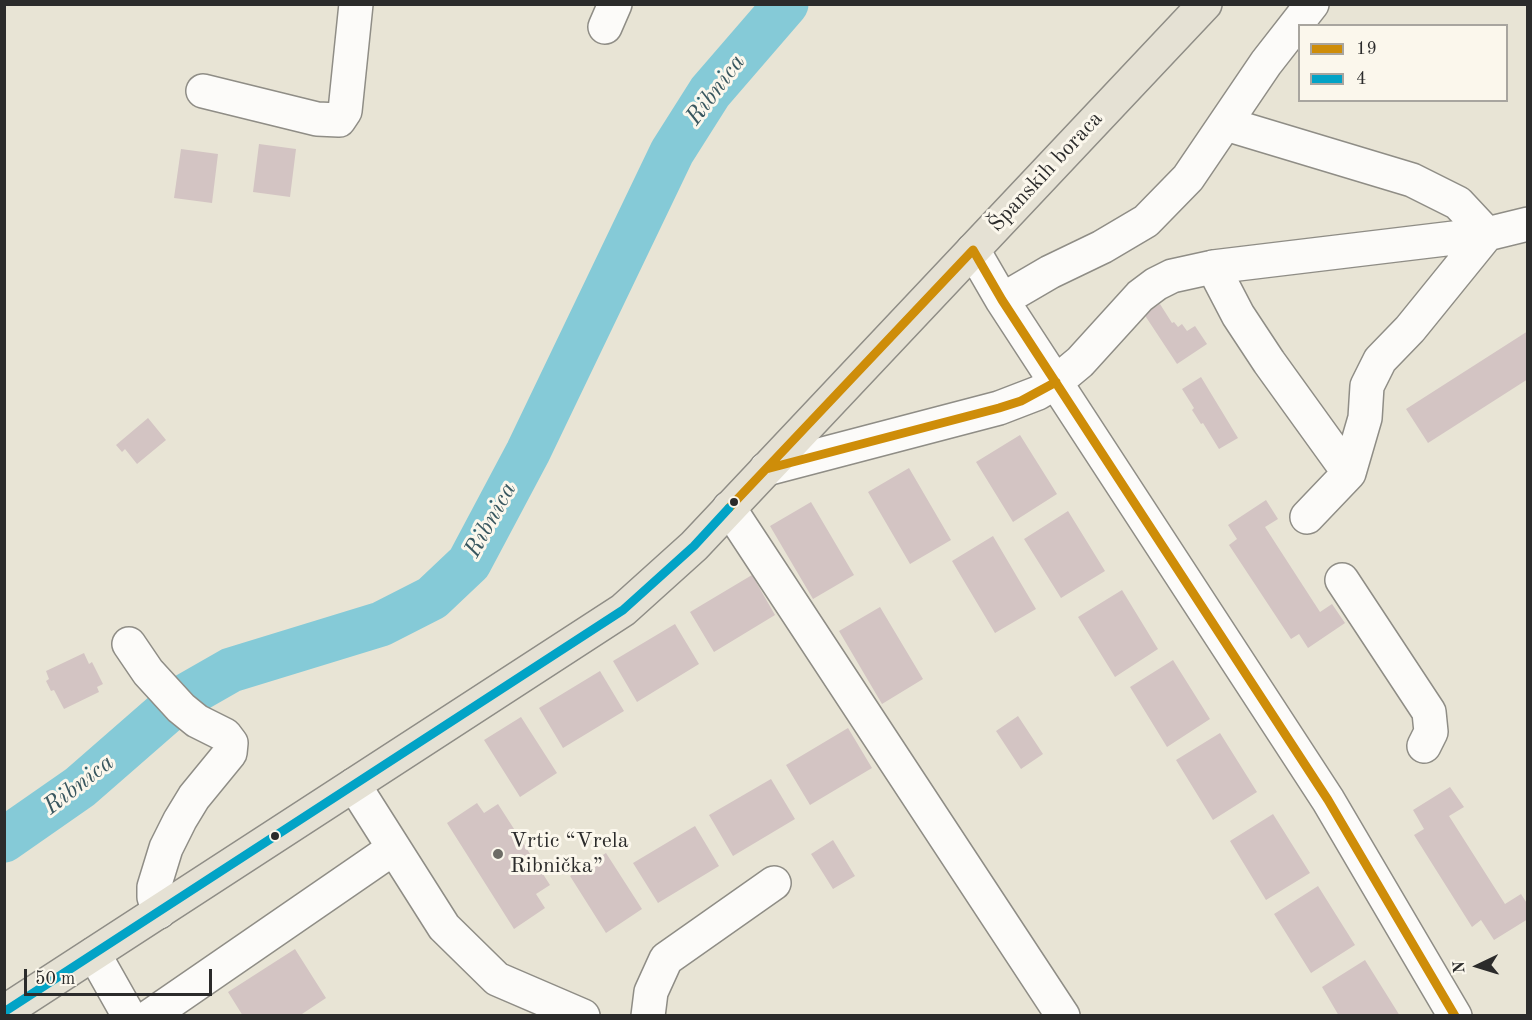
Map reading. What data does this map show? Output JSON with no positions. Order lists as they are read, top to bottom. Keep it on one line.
{"streets":{"main road":["Španskih boraca"]},"water":["Ribnica"],"places":["Vrtic “Vrela Ribnička”"],"lines":["transit line 19","transit line 4"],"legend":["19","4"],"scale_bar":"50 m","north":"left"}
